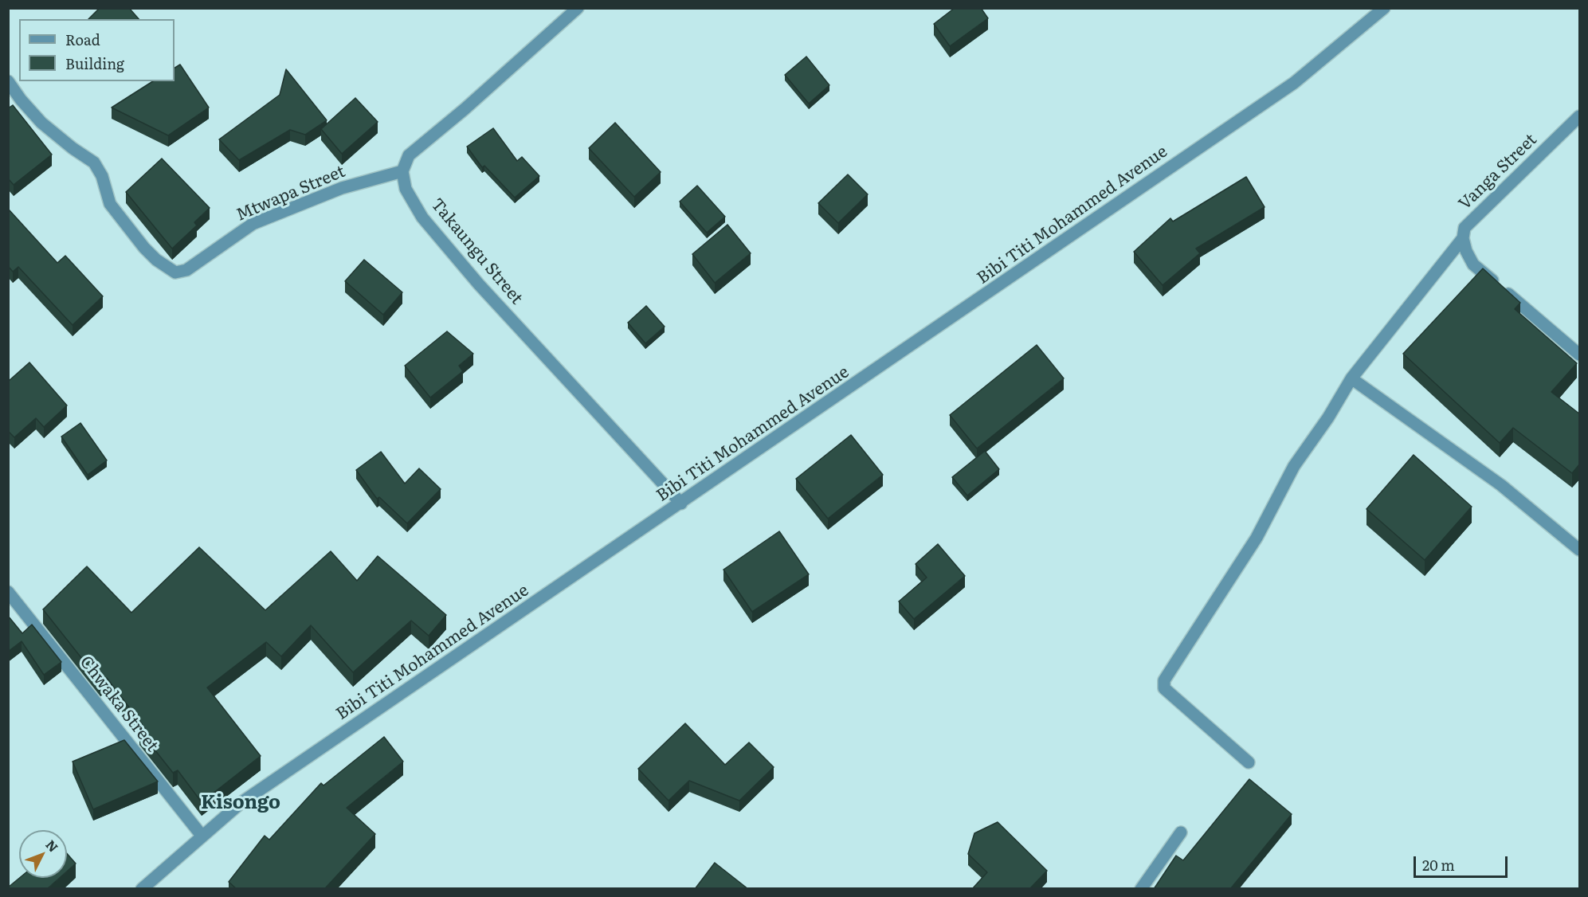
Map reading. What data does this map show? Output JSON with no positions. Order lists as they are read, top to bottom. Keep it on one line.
{"streets":{"street":["Vanga Street","Mtwapa Street","Bibi Titi Mohammed Avenue","Takaungu Street","Chwaka Street"]},"crossings":[["Mtwapa Street","Takaungu Street"],["Bibi Titi Mohammed Avenue","Takaungu Street"],["Bibi Titi Mohammed Avenue","Chwaka Street"]],"districts":["Kisongo"],"legend":["Road","Building"],"scale_bar":"20 m","north":"top right"}
